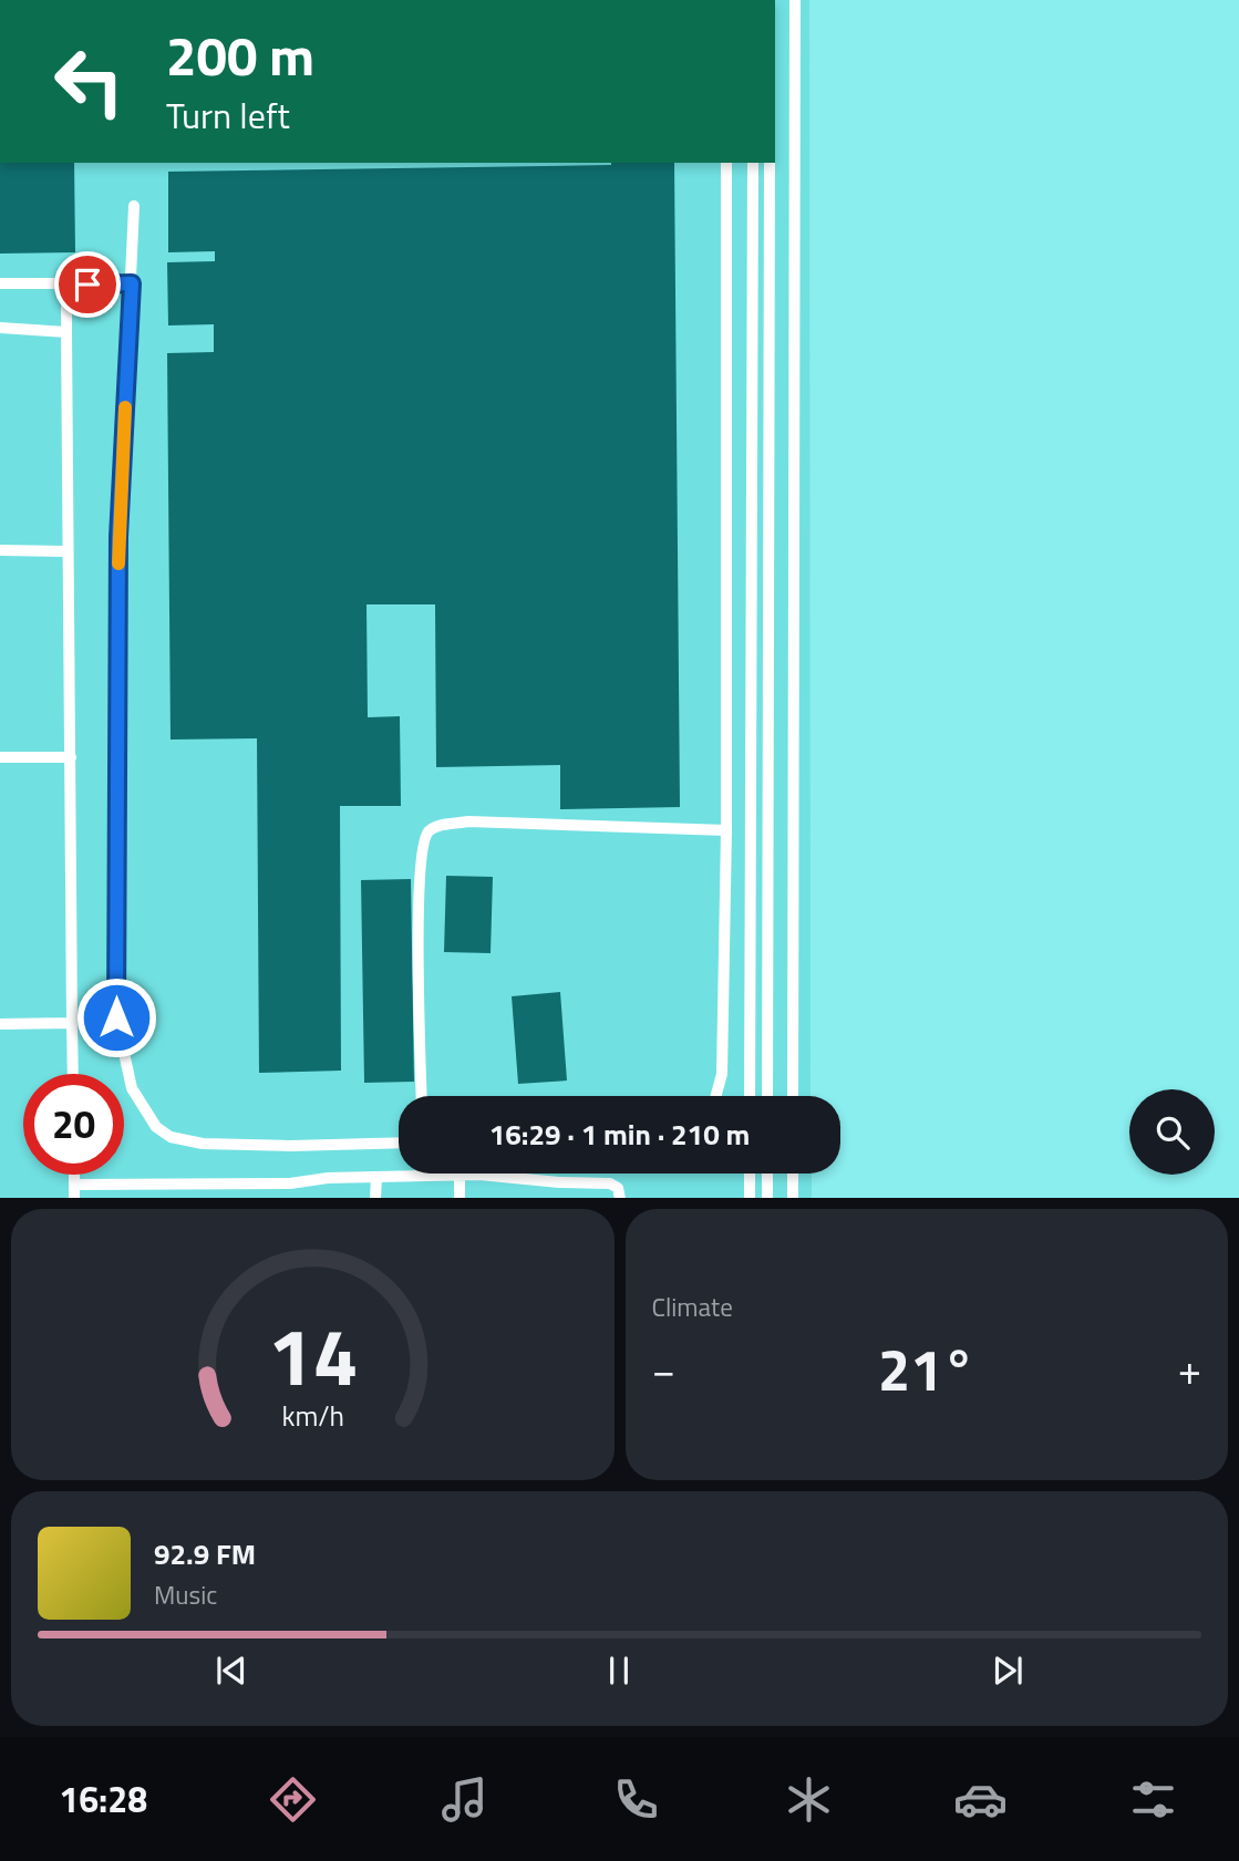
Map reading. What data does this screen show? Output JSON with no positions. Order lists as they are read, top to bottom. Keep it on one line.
{"page":{"turn":["200 m","Turn left"],"limit":"20","trip":"16:29 · 1 min · 210 m","tile":"Climate","heat":["−","21°","+"],"song":["92.9 FM","Music"],"tabs":"16:28","gauge":["14","km/h"]}}
